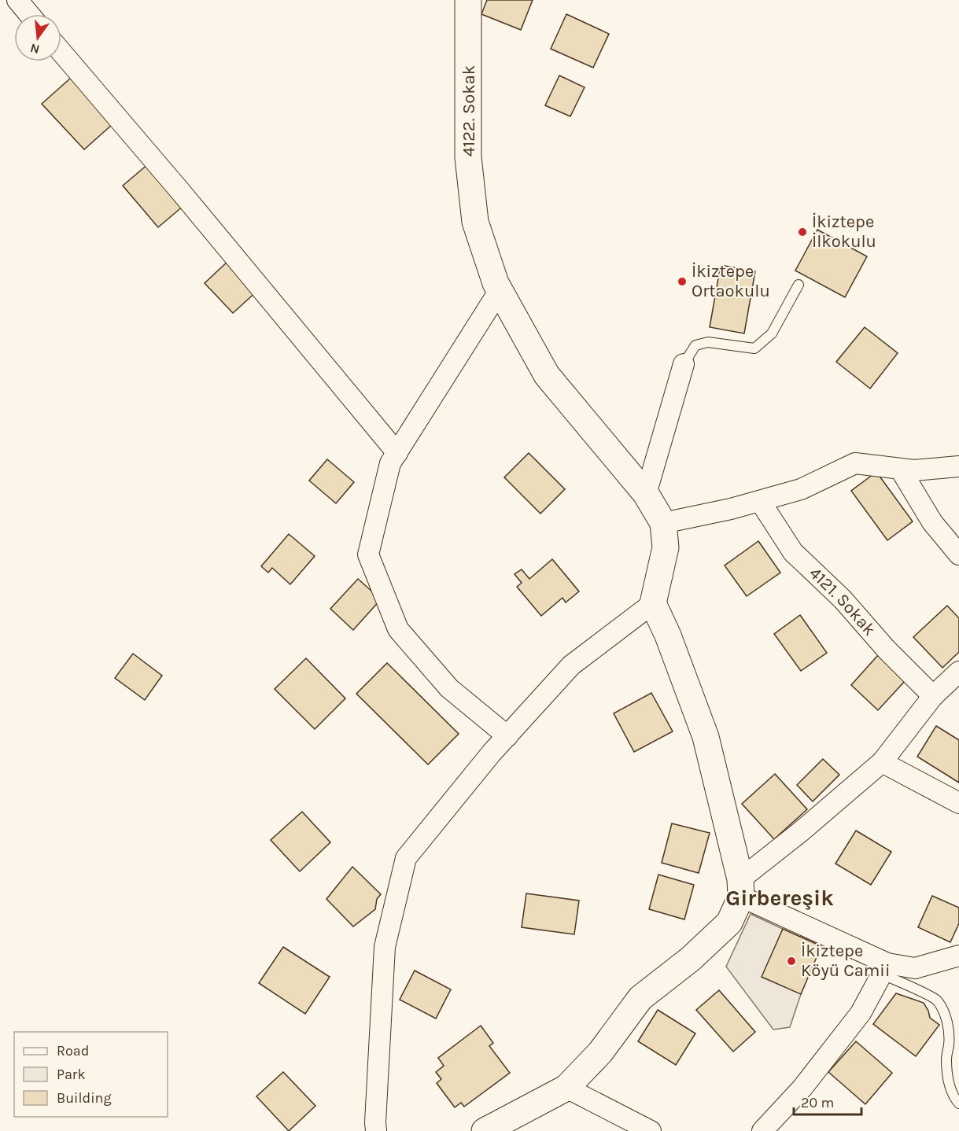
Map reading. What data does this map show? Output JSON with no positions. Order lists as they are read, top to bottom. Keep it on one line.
{"streets":{"street":["4122. Sokak","4121. Sokak"]},"districts":["Girbereşik"],"places":["İkiztepe İlkokulu","İkiztepe Ortaokulu","İkiztepe Köyü Camii"],"legend":["Road","Park","Building"],"scale_bar":"20 m","north":"bottom"}
